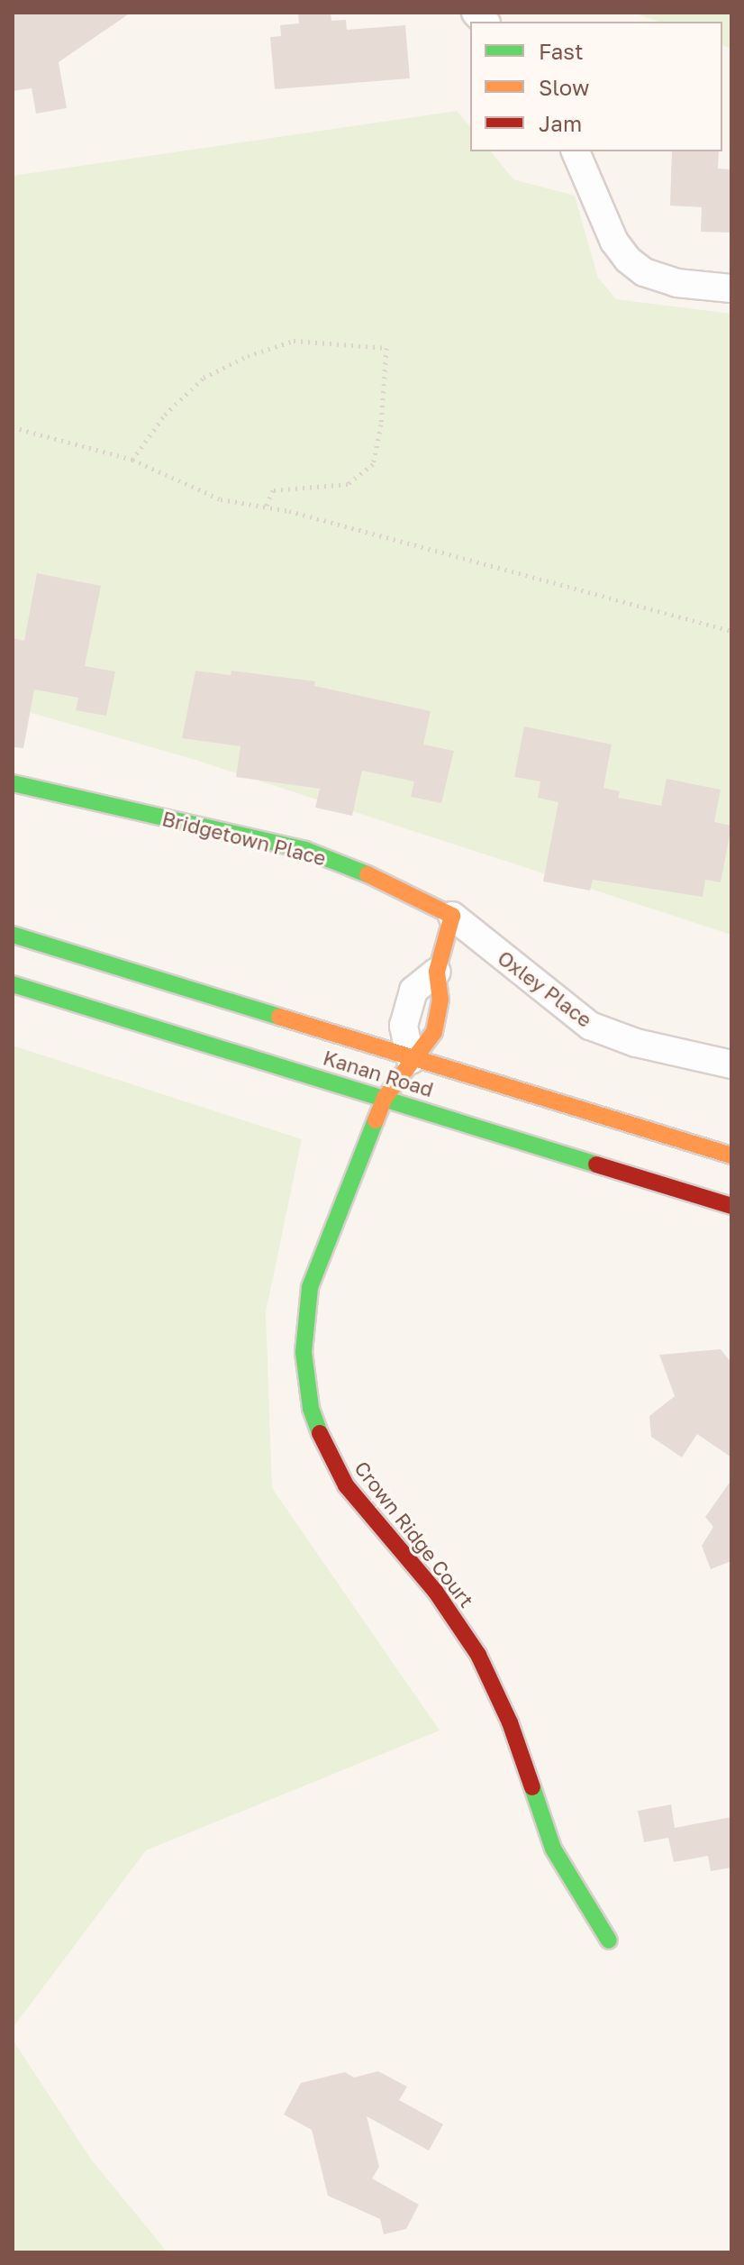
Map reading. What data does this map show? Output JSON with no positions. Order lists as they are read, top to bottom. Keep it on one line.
{"streets":{"main road":["Bridgetown Place","Kanan Road","Crown Ridge Court"],"street":["Oxley Place"]},"crossings":[["Bridgetown Place","Oxley Place"],["Kanan Road","Crown Ridge Court"]],"legend":["Fast","Slow","Jam"]}
